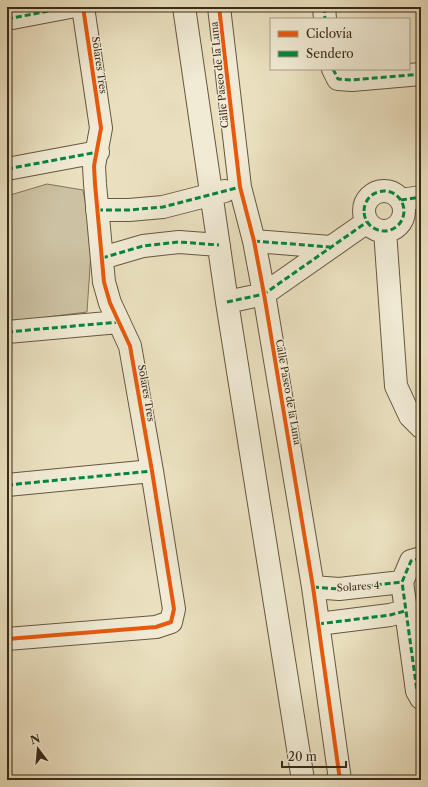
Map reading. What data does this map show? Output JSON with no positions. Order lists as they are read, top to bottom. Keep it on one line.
{"streets":{"street":["Solares Tres","Calle Paseo de la Luna","Solares 4"]},"crossings":[["Calle Paseo de la Luna","Solares 4"]],"legend":["Ciclovía","Sendero"],"scale_bar":"20 m","north":"top"}
